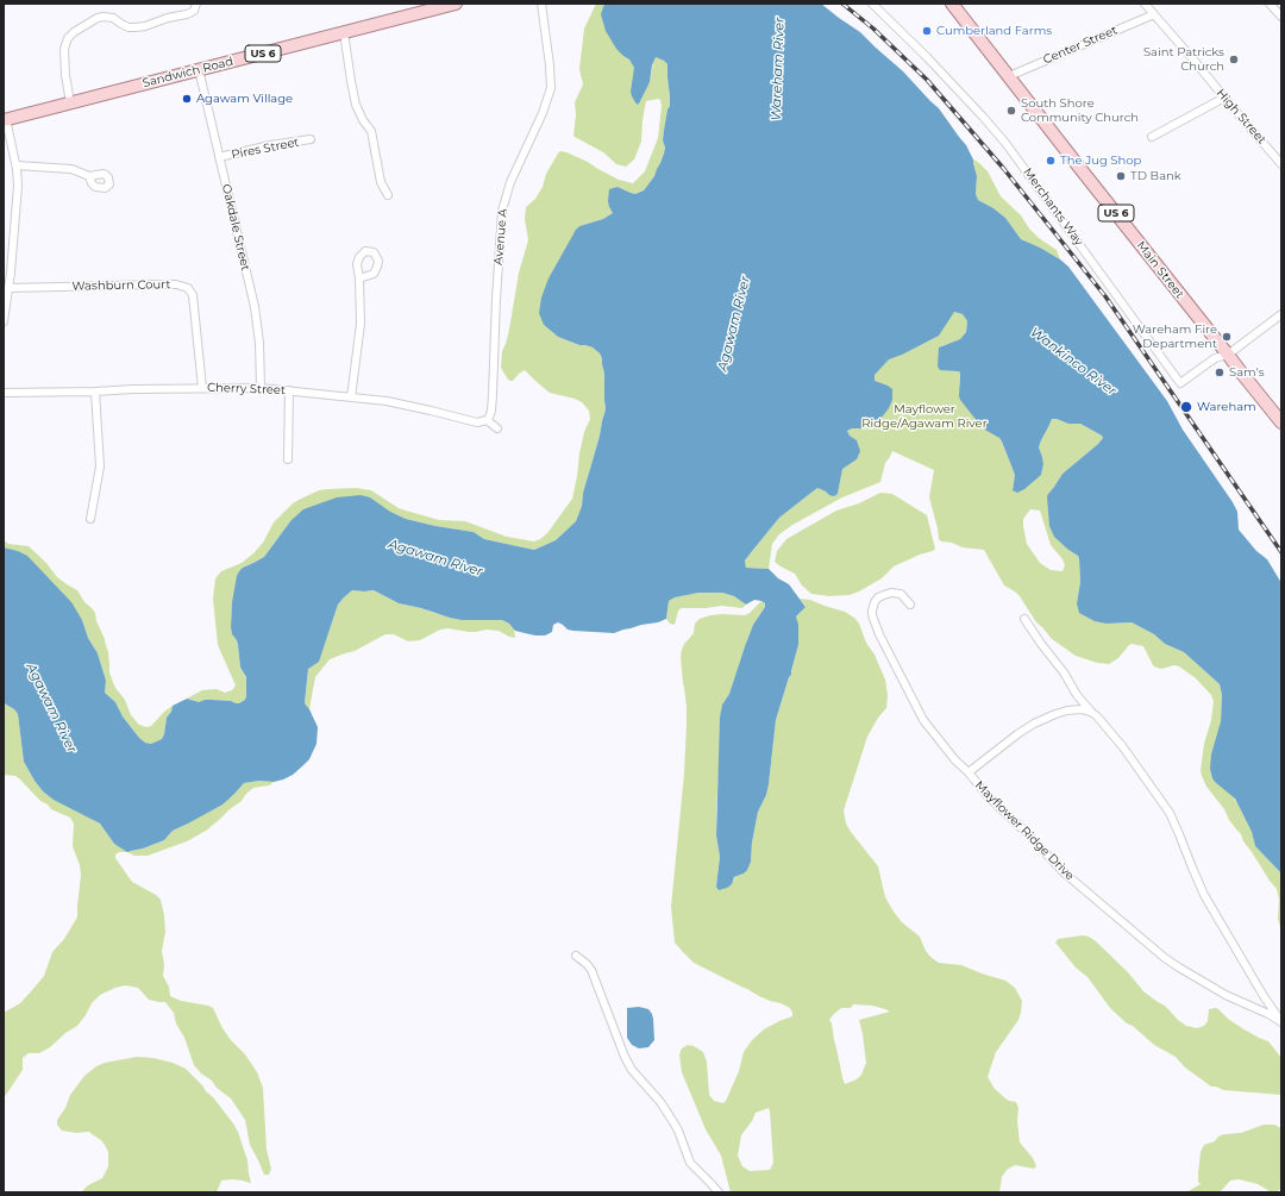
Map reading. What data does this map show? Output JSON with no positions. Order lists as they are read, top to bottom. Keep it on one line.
{"streets":{"main road":["US 6","Sandwich Road","Main Street"],"street":["Center Street","High Street","Pires Street","Merchants Way","Oakdale Street","Avenue A","Washburn Court","Cherry Street","Mayflower Ridge Drive"]},"crossings":[["Center Street","High Street"],["Center Street","Main Street"],["Sandwich Road","Oakdale Street"],["Pires Street","Oakdale Street"],["Merchants Way","Main Street"],["Oakdale Street","Cherry Street"],["Avenue A","Cherry Street"],["Washburn Court","Cherry Street"]],"water":["Wareham River","Agawam River","Wankinco River"],"parks":["Mayflower Ridge/Agawam River"],"places":["Cumberland Farms","Saint Patricks Church","Agawam Village","South Shore Community Church","The Jug Shop","TD Bank","Wareham Fire Department","Sam's","Wareham"]}
